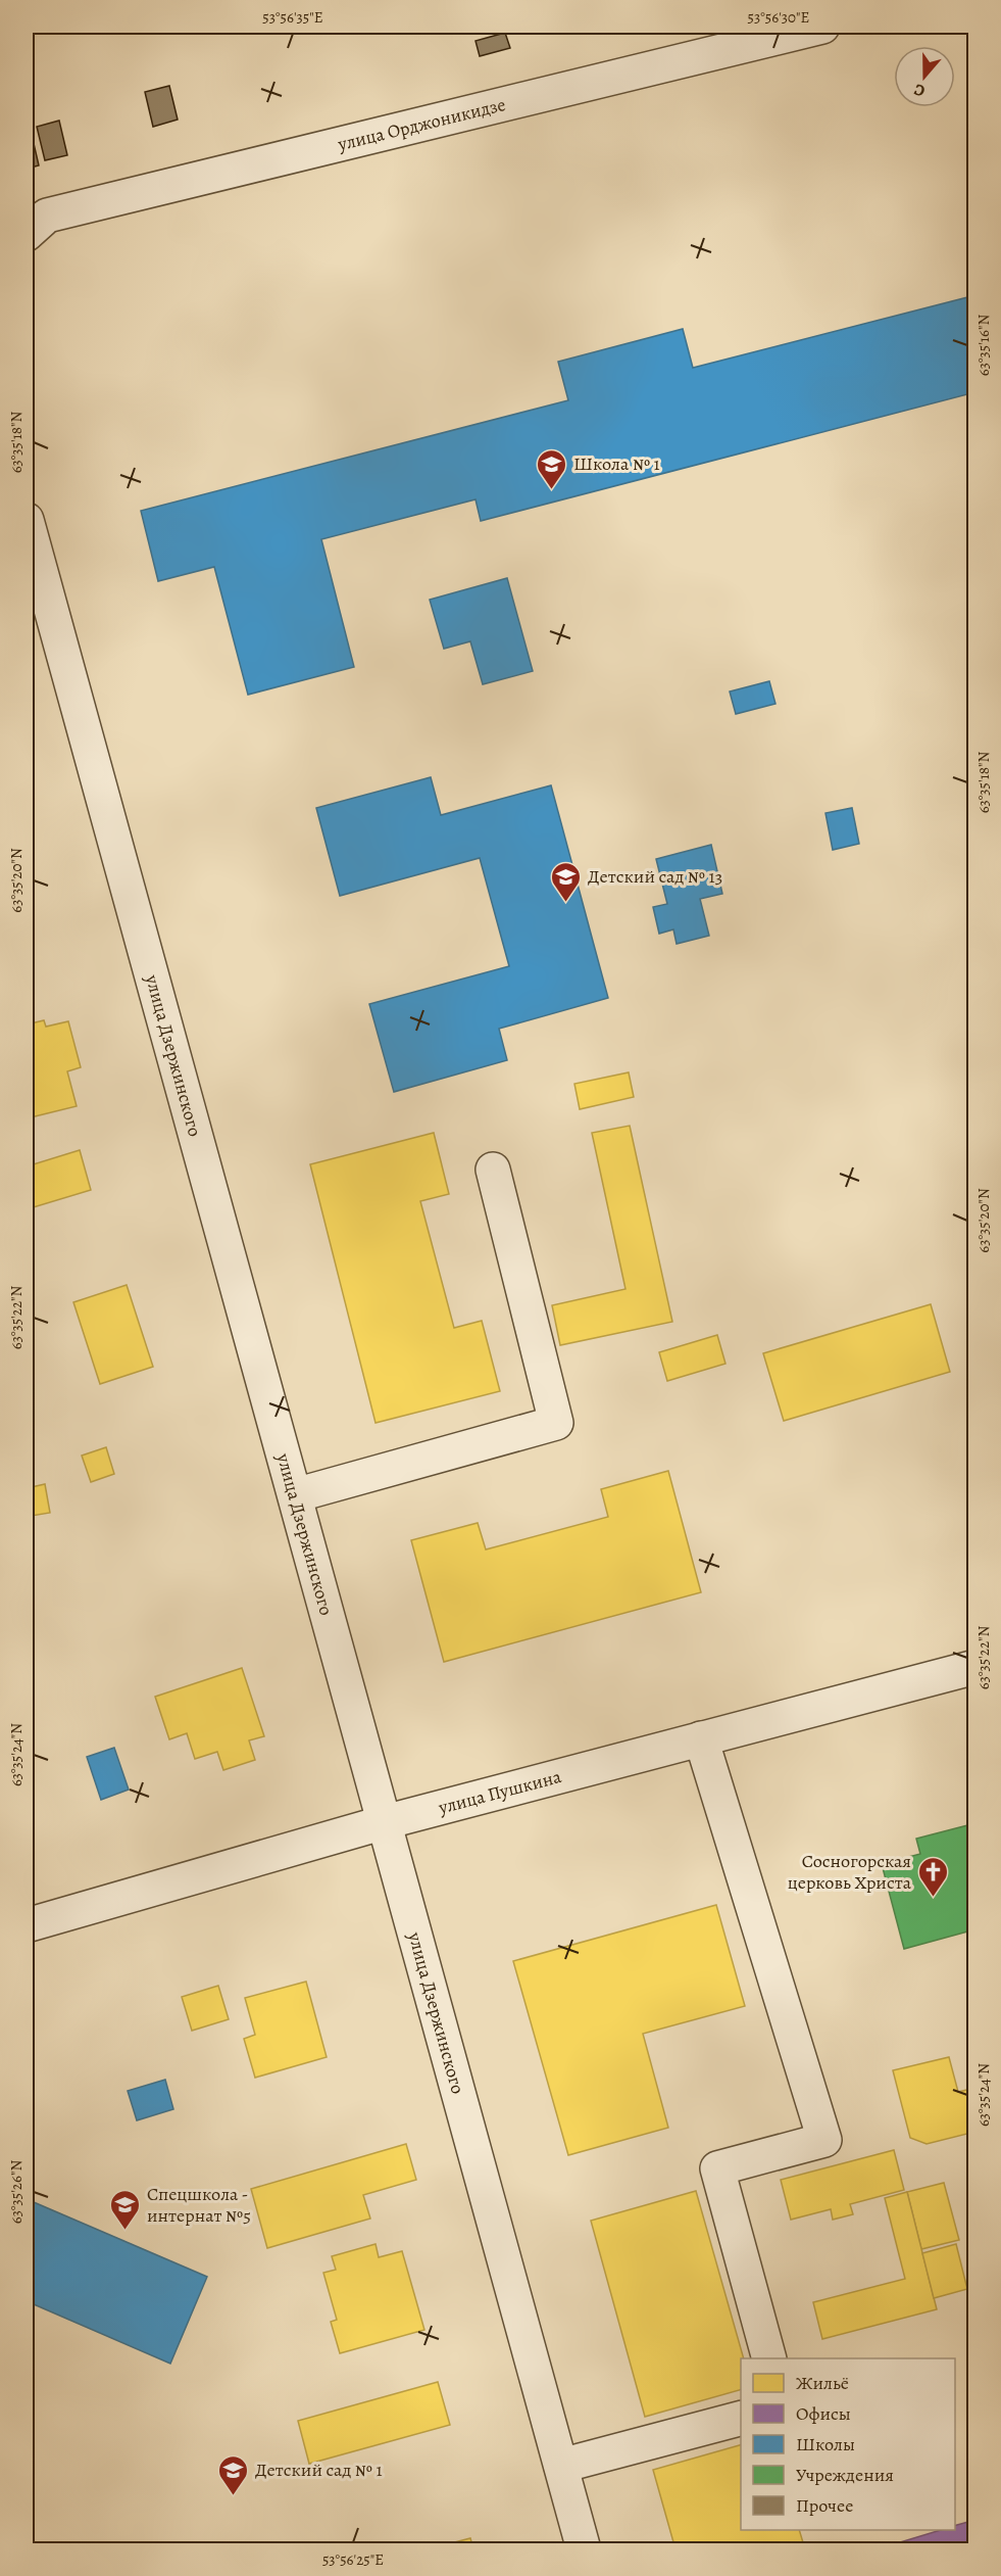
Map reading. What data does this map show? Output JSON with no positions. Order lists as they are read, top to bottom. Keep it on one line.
{"streets":{"street":["улица Орджоникидзе","улица Дзержинского","улица Пушкина"]},"crossings":[["улица Дзержинского","улица Пушкина"]],"places":{"school or university":["Школа № 1","Детский сад № 13","Спецшкола - интернат №5","Детский сад № 1"],"church":["Сосногорская церковь Христа"]},"legend":["Жильё","Офисы","Школы","Учреждения","Прочее"],"north":"bottom","coordinates":["53°56'35\"E","53°56'30\"E","63°35'16\"N","63°35'18\"N","63°35'20\"N","63°35'22\"N","63°35'24\"N","63°35'26\"N","53°56'25\"E"]}
